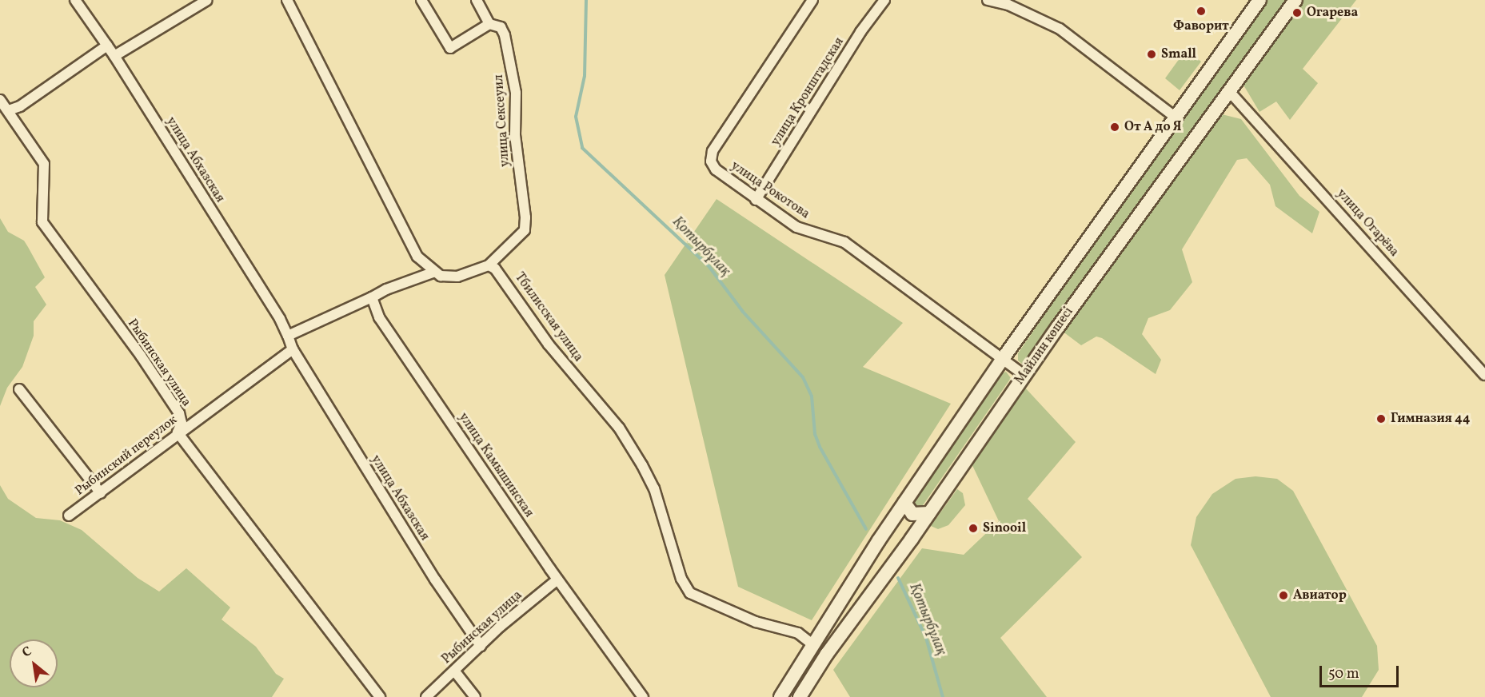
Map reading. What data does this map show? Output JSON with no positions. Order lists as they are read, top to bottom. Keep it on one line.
{"streets":{"main road":["Майлин көшесі"],"street":["улица Кронштадская","улица Сексеуил","улица Абхазская","улица Рокотова","улица Огарёва","Тбилисская улица","Рыбинская улица","Рыбинский переулок","улица Камышинская"]},"crossings":[["улица Кронштадская","улица Рокотова"],["улица Сексеуил","Тбилисская улица"],["улица Абхазская","Рыбинская улица"],["улица Абхазская","Рыбинский переулок"],["улица Рокотова","Майлин көшесі"],["улица Огарёва","Майлин көшесі"],["Тбилисская улица","Майлин көшесі"],["Рыбинская улица","Рыбинский переулок"],["Рыбинская улица","улица Камышинская"]],"water":["Қотырбұлақ"],"places":["Фаворит","Огарева","Small","От А до Я","Гимназия 44","Sinooil","Авиатор"],"scale_bar":"50 m","north":"top left"}
